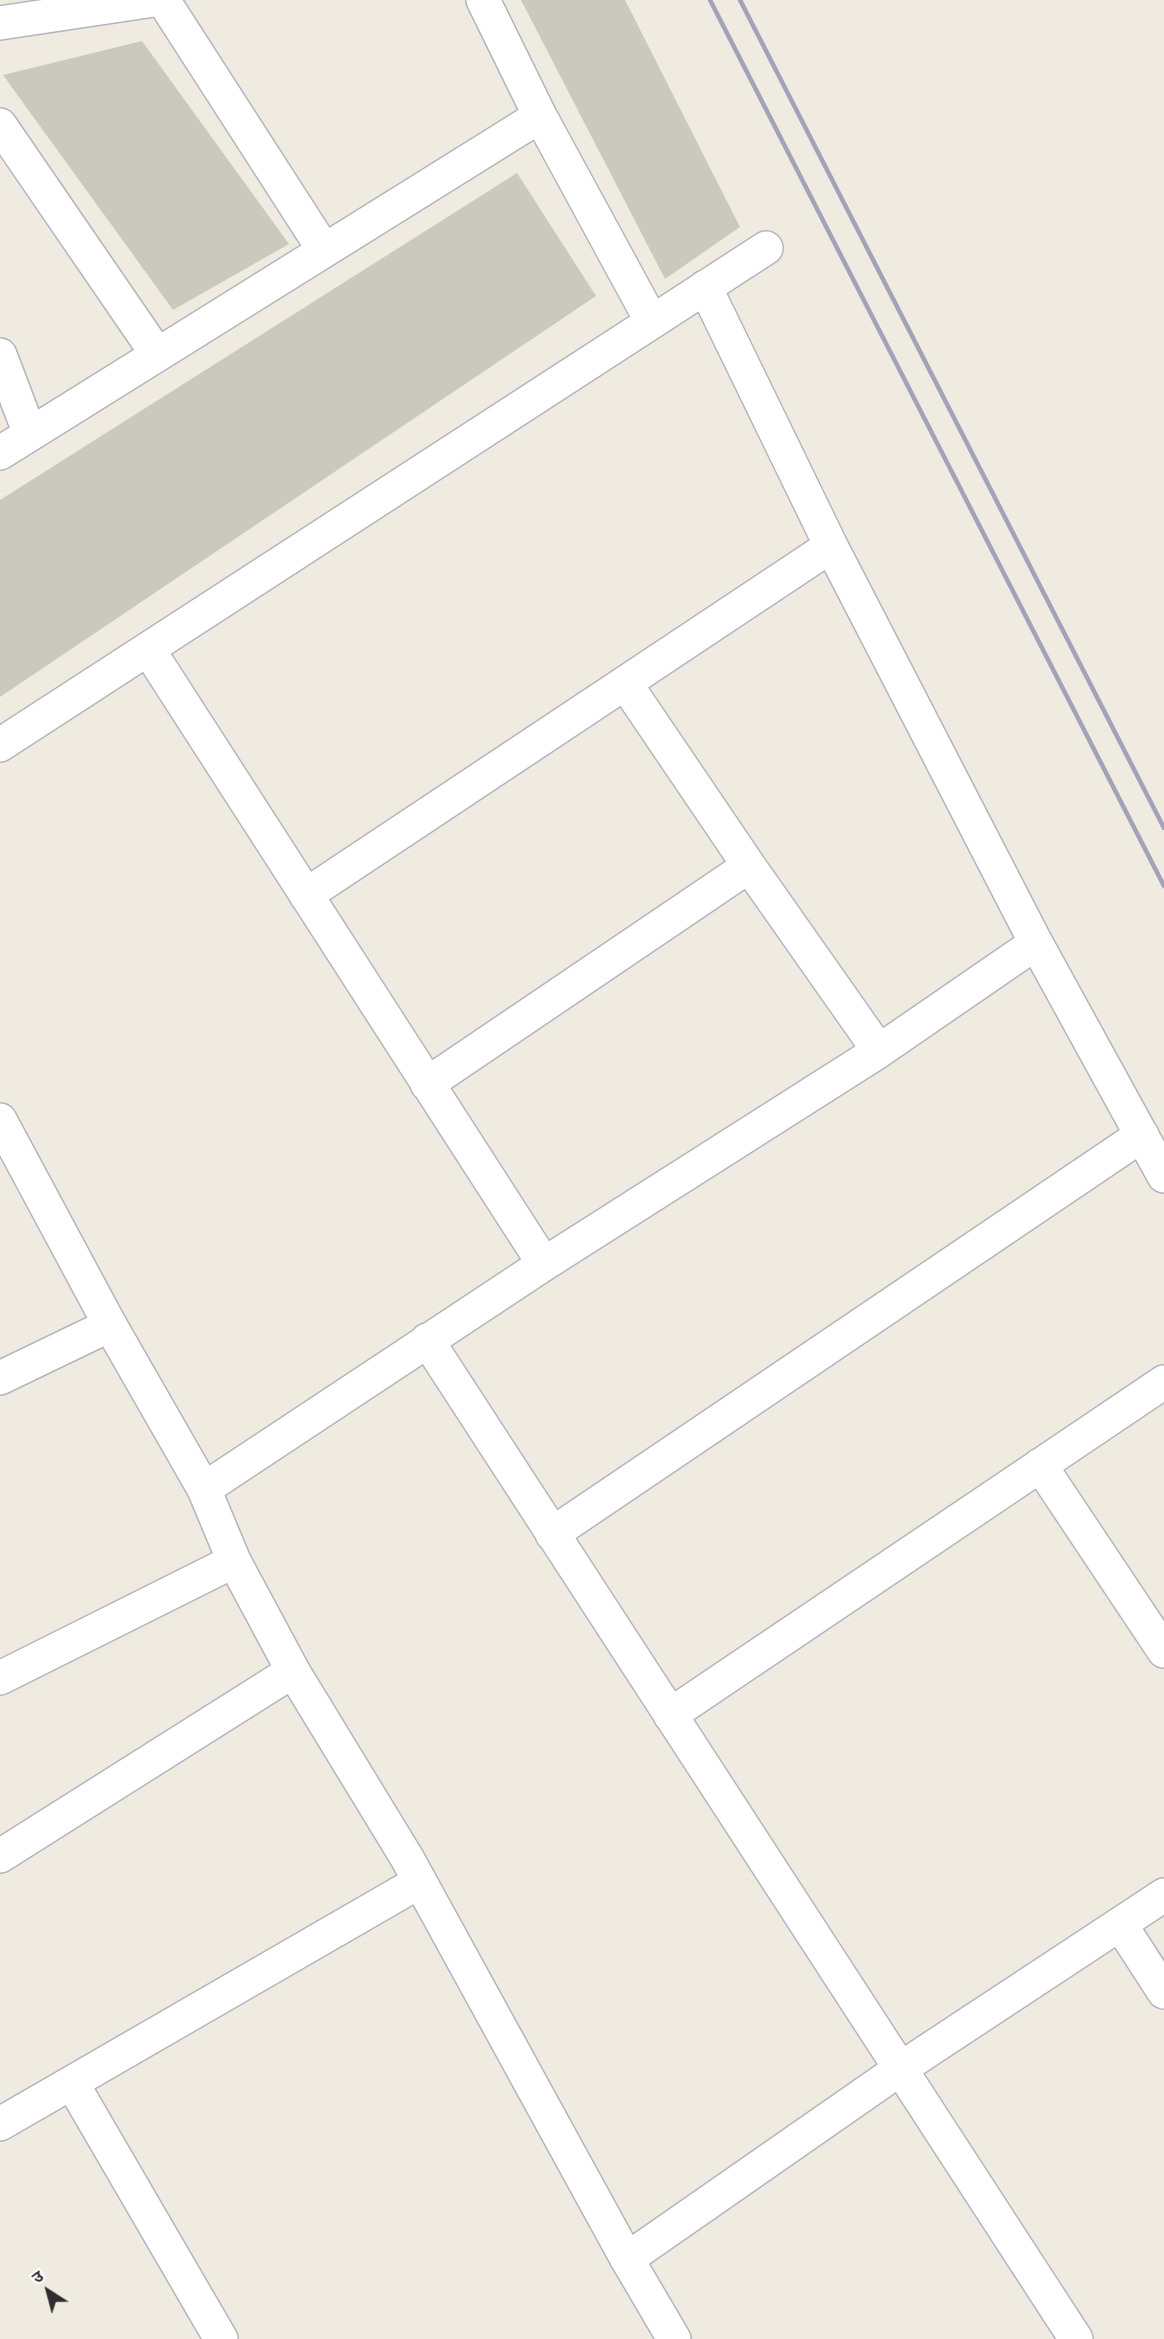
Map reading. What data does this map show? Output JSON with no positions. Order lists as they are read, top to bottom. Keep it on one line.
{"north":"top left"}
